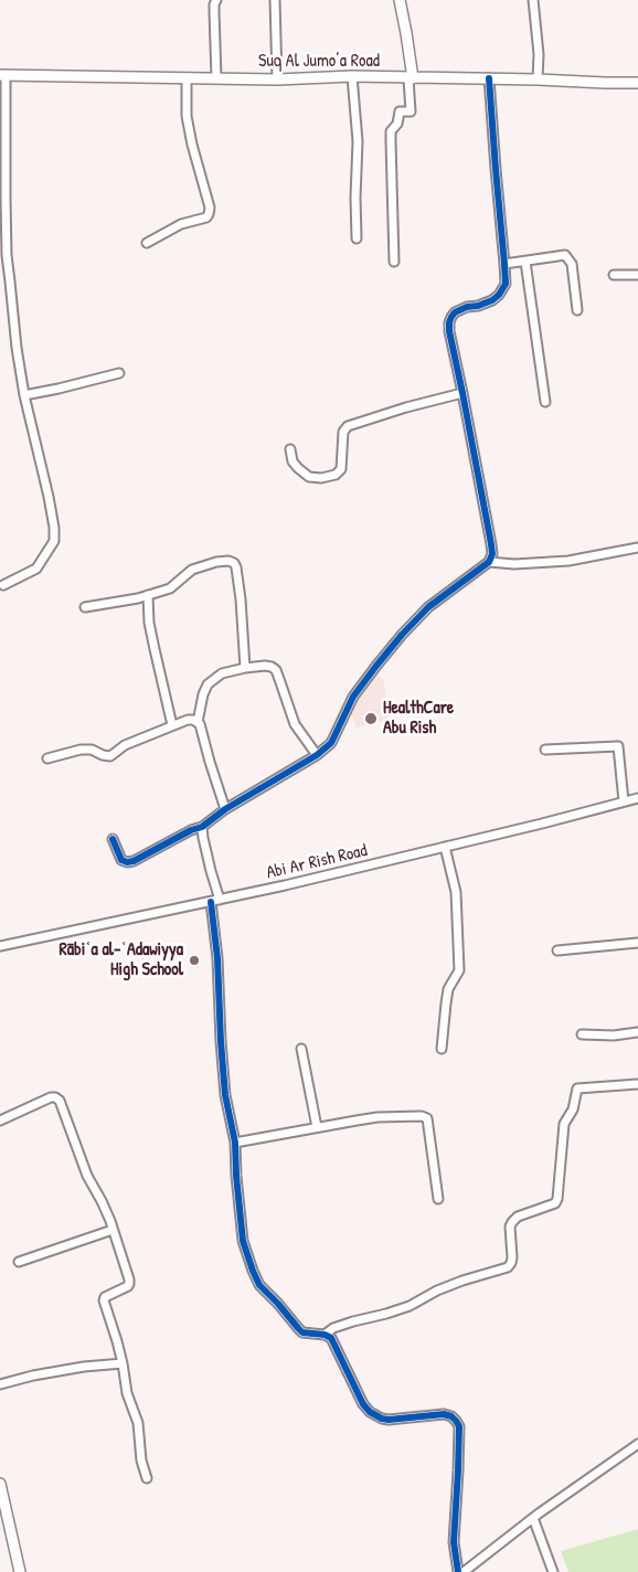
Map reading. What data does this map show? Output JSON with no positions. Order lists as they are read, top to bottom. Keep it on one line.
{"streets":{"main road":["Suq Al Jumo’a Road"],"street":["Abi Ar Rish Road"]},"places":["HealthCare Abu Rish","Rābiʿa al-ʿAdawiyya High School"]}
